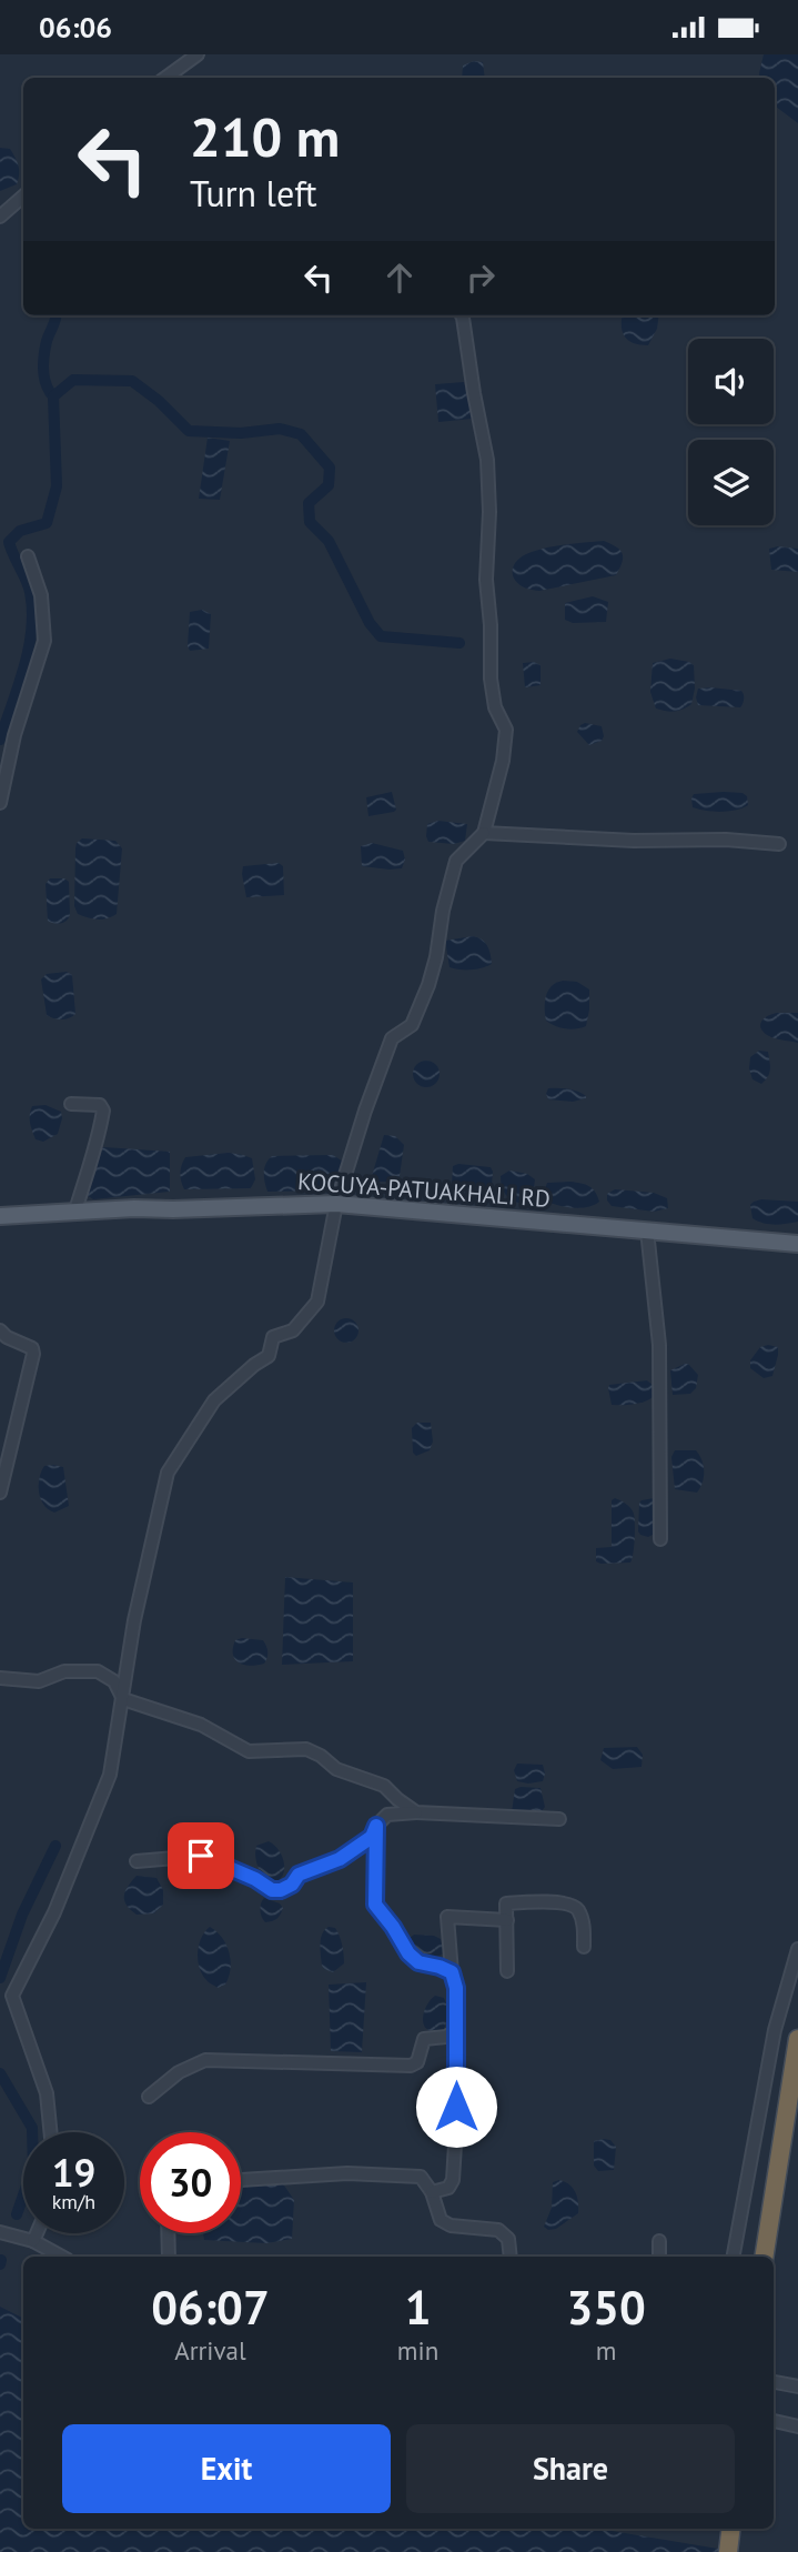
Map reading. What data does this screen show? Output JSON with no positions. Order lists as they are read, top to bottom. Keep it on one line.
{"streets":{"main road":["KOCUYA-PATUAKHALI RD"]},"page":{"status":"06:06","turn":["210 m","Turn left"],"speed":"19 km/h","limit":"30","eta":["06:07","Arrival","1","min","350","m"],"buttons":["Exit","Share"]}}
